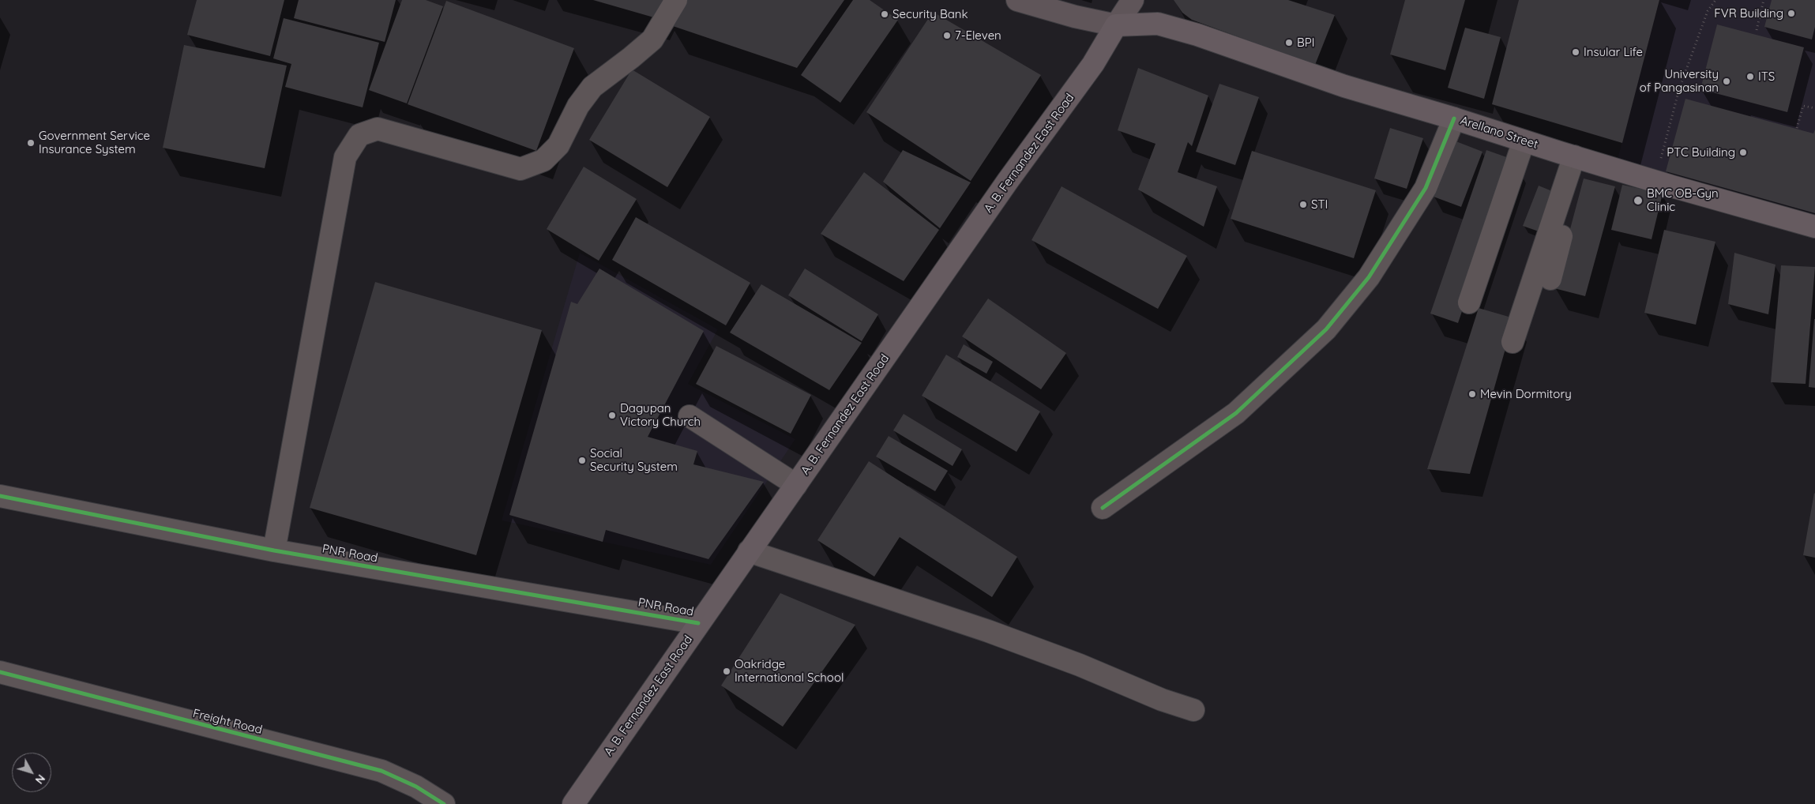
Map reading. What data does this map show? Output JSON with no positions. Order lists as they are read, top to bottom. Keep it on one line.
{"streets":{"highway":["Arellano Street","A. B. Fernandez East Road"],"street":["PNR Road","Freight Road"]},"crossings":[["Arellano Street","A. B. Fernandez East Road"],["A. B. Fernandez East Road","PNR Road"]],"places":["FVR Building","Security Bank","7-Eleven","BPI","Insular Life","ITS","University of Pangasinan","Government Service Insurance System","PTC Building","BMC OB-Gyn Clinic","STI","Mevin Dormitory","Dagupan Victory Church","Social Security System","Oakridge International School"],"north":"bottom right"}
